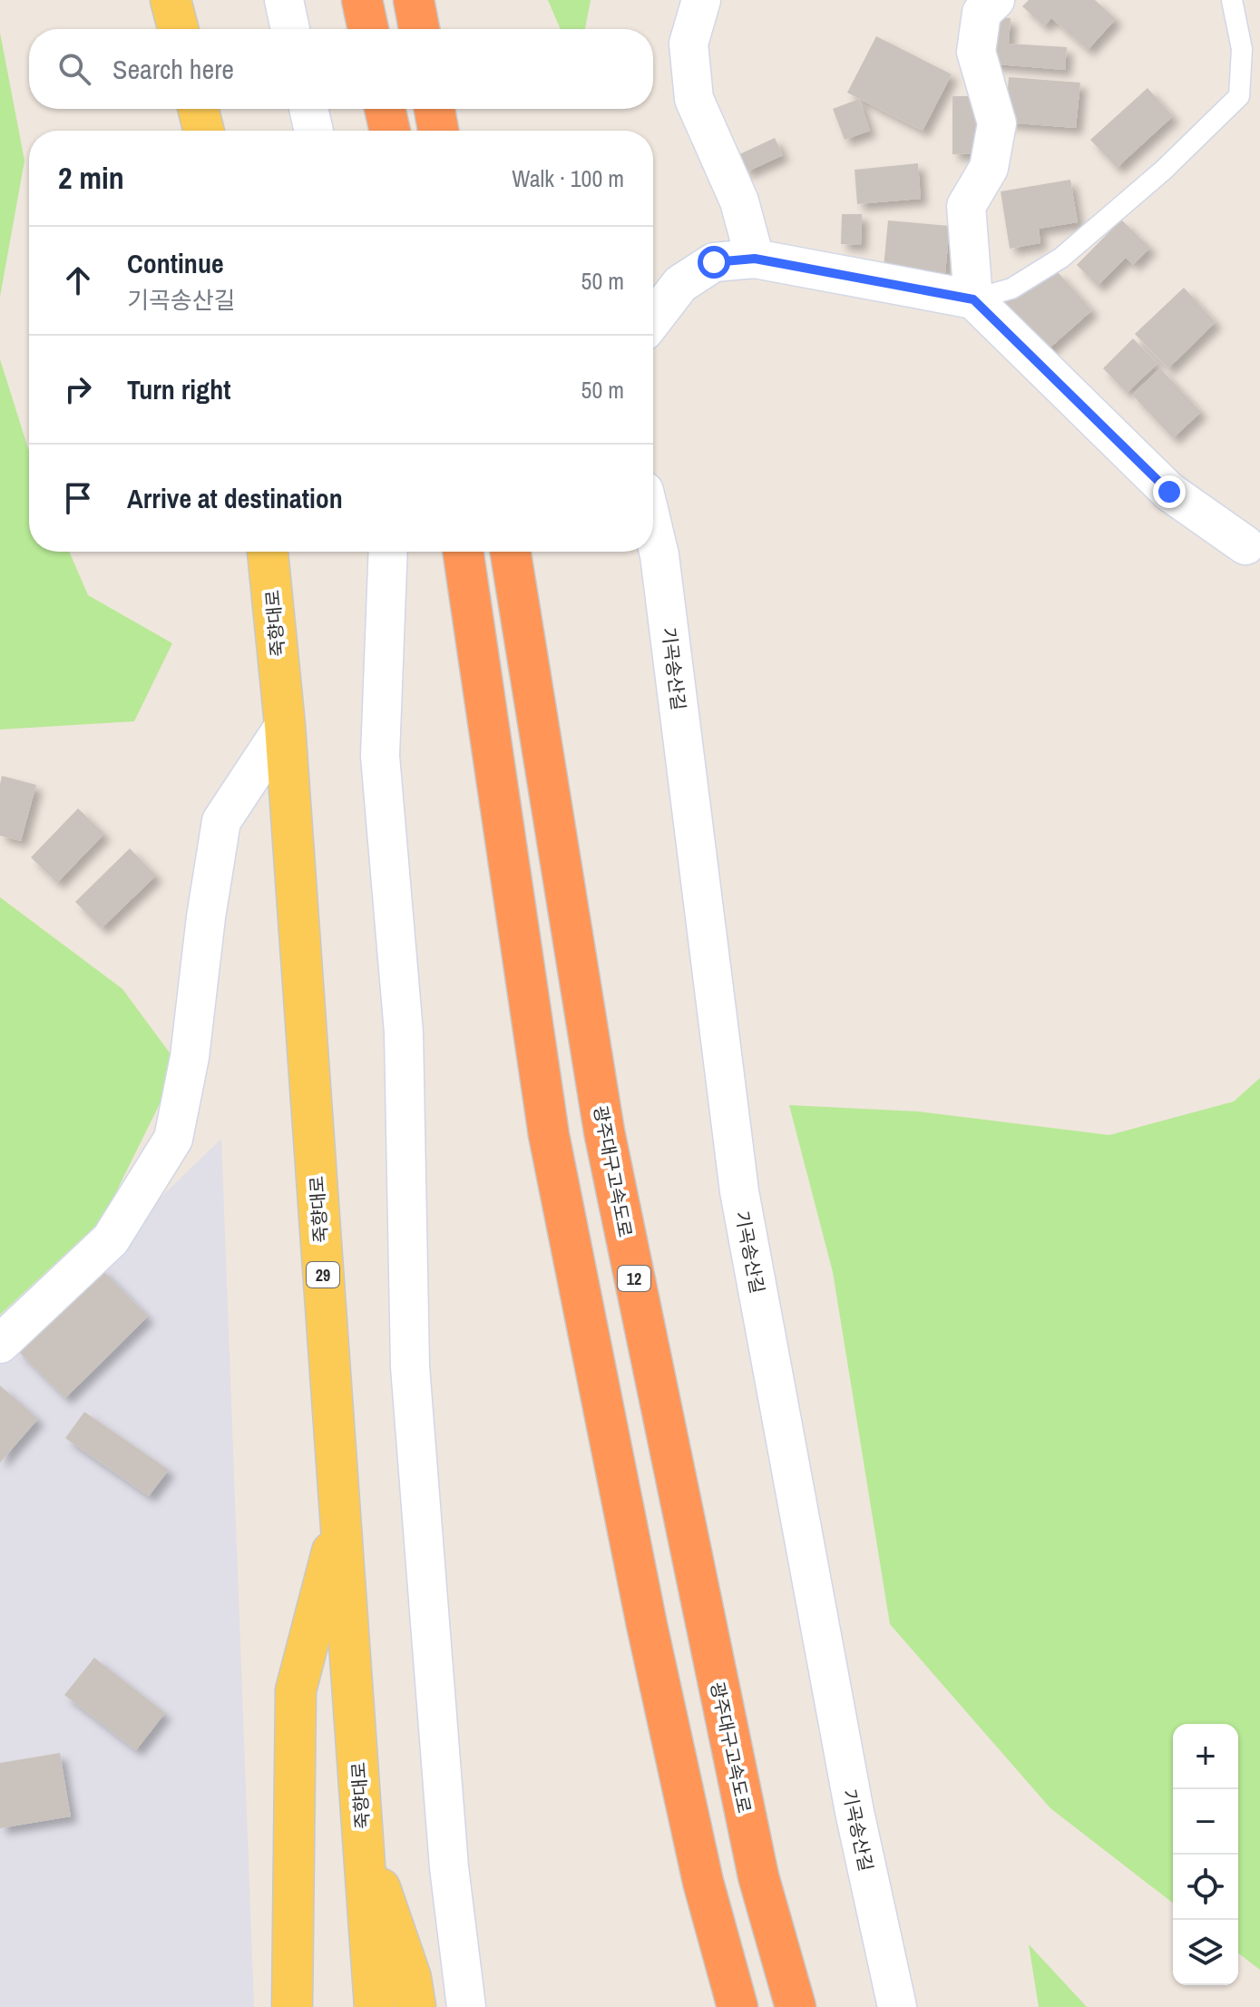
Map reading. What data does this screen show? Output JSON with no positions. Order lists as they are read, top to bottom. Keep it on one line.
{"streets":{"highway":["광주대구고속도로","12"],"main road":["죽향대로","29"],"street":["기곡송산길"]},"page":{"search":"Search here","heading":["2 min","Walk · 100 m"],"list":[["Continue","기곡송산길","50 m"],["Turn right","50 m"],"Arrive at destination"],"map_buttons":["+","−"]}}
